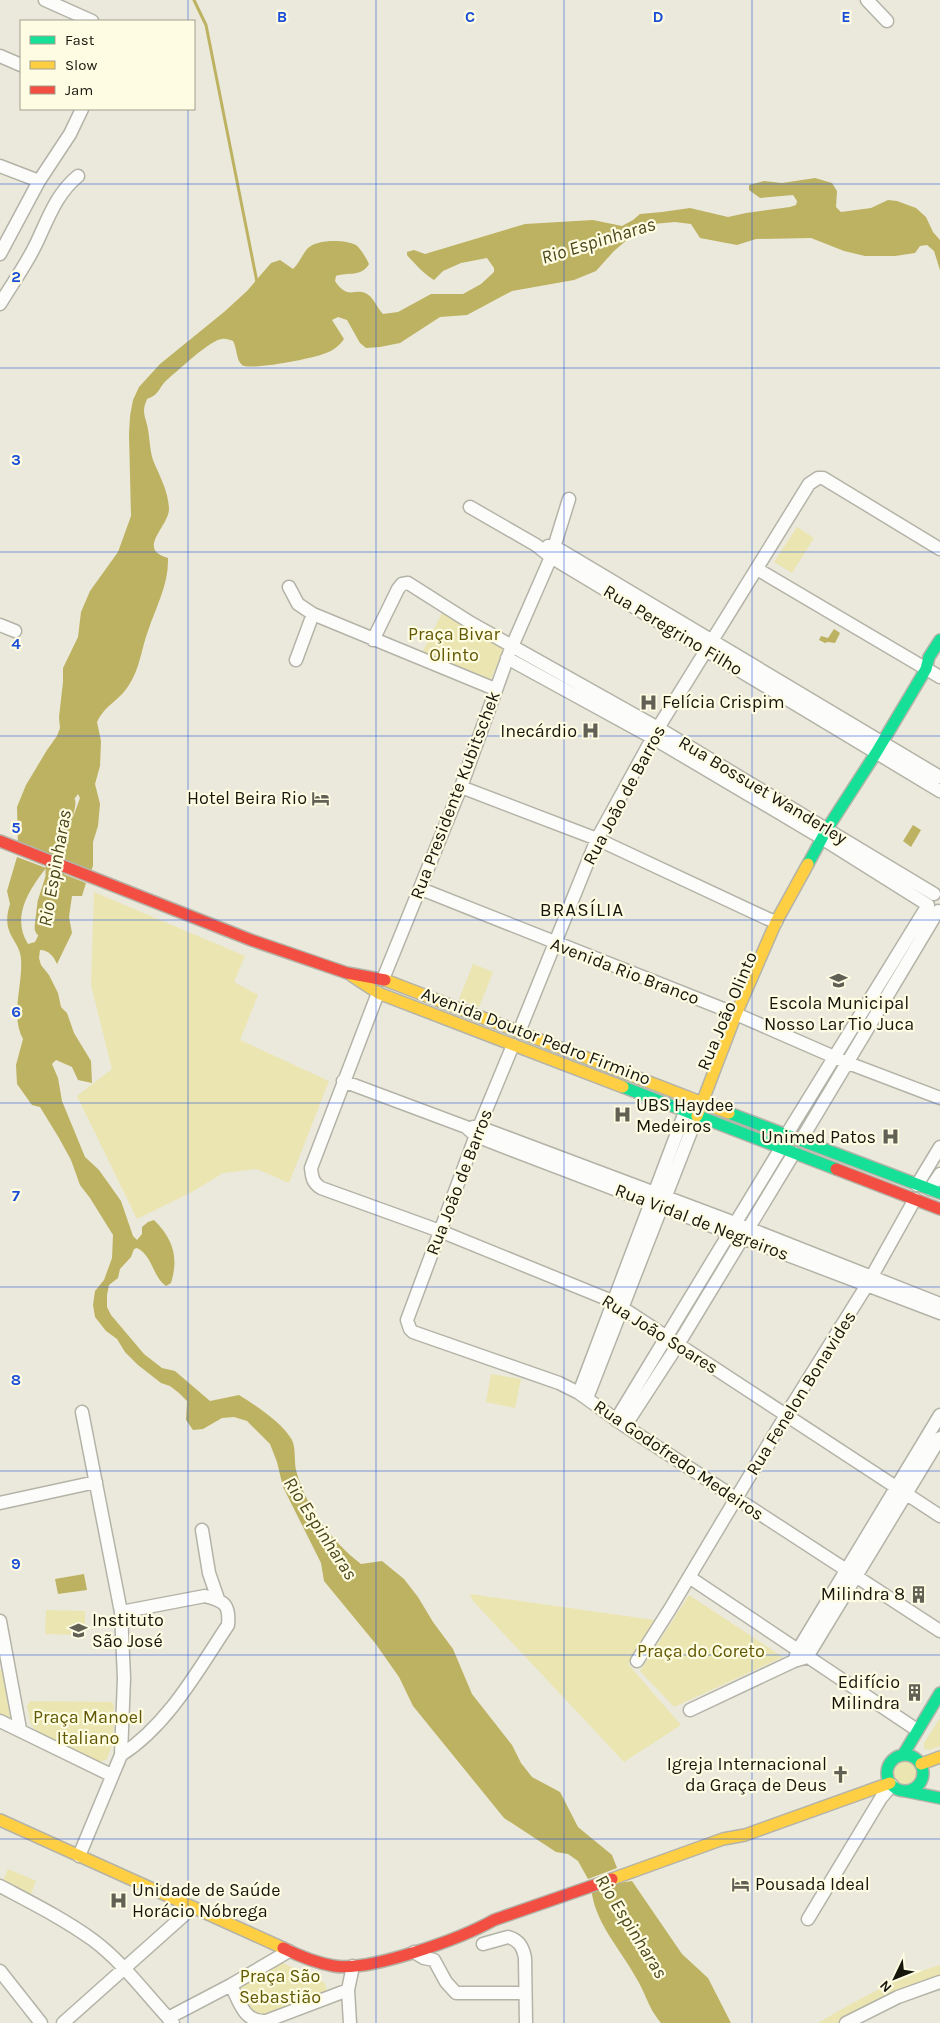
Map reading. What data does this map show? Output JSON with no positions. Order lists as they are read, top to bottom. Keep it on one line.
{"streets":{"main road":["Rua João Olinto","Avenida Doutor Pedro Firmino"],"street":["Rua Peregrino Filho","Rua Bossuet Wanderley","Rua Presidente Kubitschek","Rua João de Barros","Avenida Rio Branco","Rua Vidal de Negreiros","Rua João Soares","Rua Fenelon Bonavides","Rua Godofredo Medeiros"]},"crossings":[["Rua Peregrino Filho","Rua Presidente Kubitschek"],["Rua Peregrino Filho","Rua João de Barros"],["Rua Peregrino Filho","Rua João Olinto"],["Rua Bossuet Wanderley","Rua Presidente Kubitschek"],["Rua Bossuet Wanderley","Rua João de Barros"],["Rua Bossuet Wanderley","Rua João Olinto"],["Rua Presidente Kubitschek","Avenida Rio Branco"],["Rua Presidente Kubitschek","Avenida Doutor Pedro Firmino"],["Rua João de Barros","Avenida Rio Branco"],["Rua João de Barros","Avenida Doutor Pedro Firmino"],["Rua João de Barros","Rua Vidal de Negreiros"],["Rua João de Barros","Rua João Soares"],["Rua João de Barros","Rua Godofredo Medeiros"],["Avenida Rio Branco","Rua João Olinto"],["Rua João Olinto","Avenida Doutor Pedro Firmino"],["Rua João Olinto","Rua Vidal de Negreiros"],["Rua João Olinto","Rua João Soares"],["Rua João Olinto","Rua Godofredo Medeiros"],["Avenida Doutor Pedro Firmino","Rua Fenelon Bonavides"],["Rua Vidal de Negreiros","Rua João Soares"],["Rua Vidal de Negreiros","Rua Fenelon Bonavides"],["Rua João Soares","Rua Fenelon Bonavides"],["Rua Fenelon Bonavides","Rua Godofredo Medeiros"]],"districts":["BRASÍLIA"],"water":["Rio Espinharas"],"parks":["Praça Bivar Olinto","Praça do Coreto","Praça Manoel Italiano","Praça São Sebastião"],"places":{"hospital":["Felícia Crispim","Inecárdio","UBS Haydee Medeiros","Unimed Patos","Unidade de Saúde Horácio Nóbrega"],"hotel":["Hotel Beira Rio","Pousada Ideal"],"school or university":["Escola Municipal Nosso Lar Tio Juca","Instituto São José"],"building":["Milindra 8","Edifício Milindra"],"church":["Igreja Internacional da Graça de Deus"]},"legend":["Fast","Slow","Jam"],"north":"bottom left","grid":{"columns":["B","C","D","E"],"rows":["2","3","4","5","6","7","8","9"]}}
